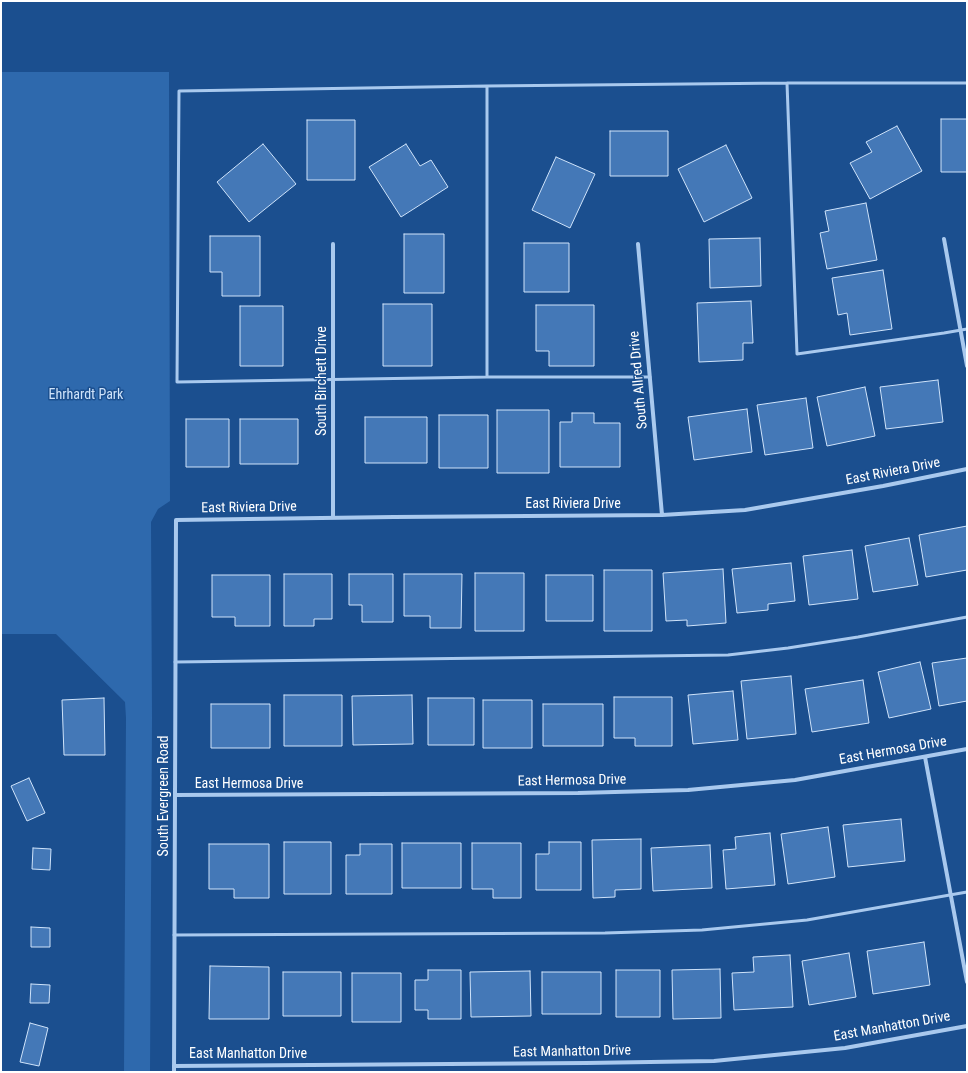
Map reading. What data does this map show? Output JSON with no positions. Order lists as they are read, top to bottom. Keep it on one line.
{"streets":{"street":["South Allred Drive","South Birchett Drive","East Riviera Drive","East Hermosa Drive","South Evergreen Road","East Manhatton Drive"]},"crossings":[["South Allred Drive","East Riviera Drive"],["South Birchett Drive","East Riviera Drive"],["East Riviera Drive","South Evergreen Road"],["East Hermosa Drive","South Evergreen Road"],["South Evergreen Road","East Manhatton Drive"]],"parks":["Ehrhardt Park"]}
